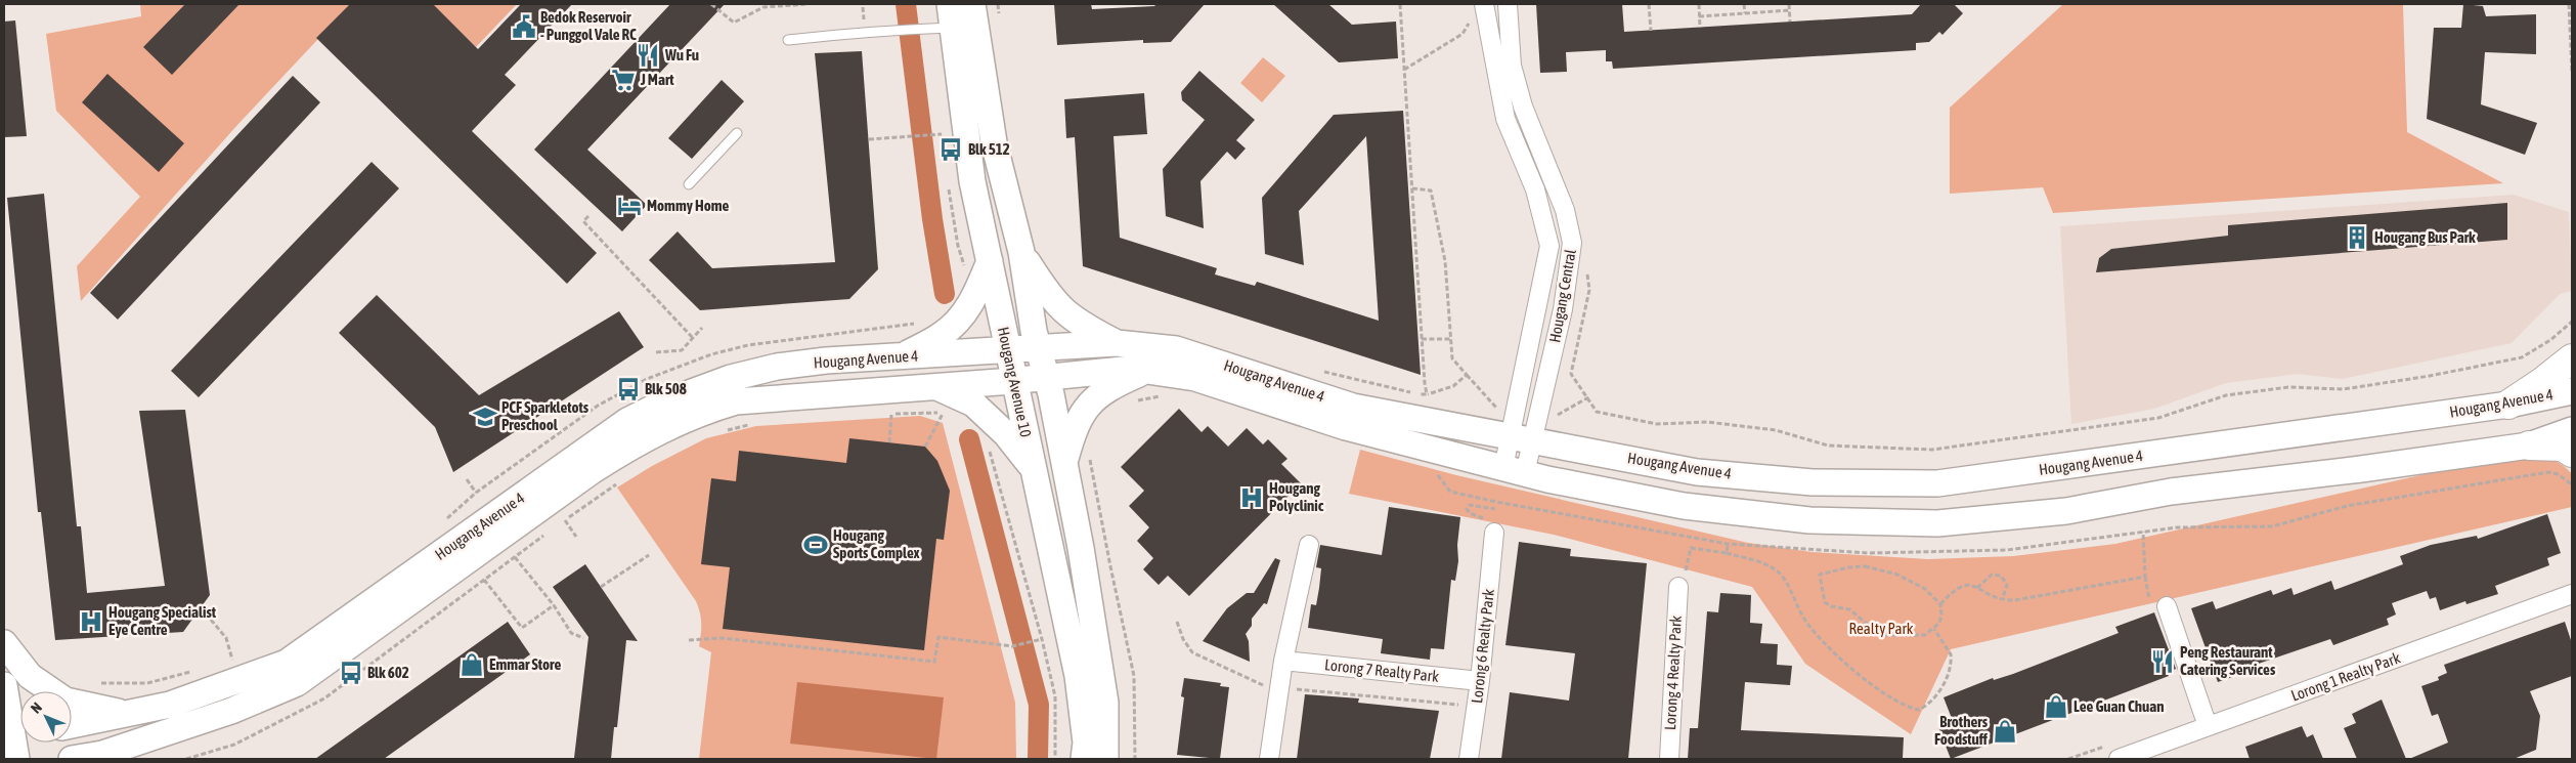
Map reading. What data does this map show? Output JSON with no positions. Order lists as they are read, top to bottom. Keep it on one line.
{"streets":{"street":["Hougang Central","Hougang Avenue 4","Hougang Avenue 10","Lorong 6 Realty Park","Lorong 7 Realty Park","Lorong 4 Realty Park","Lorong 1 Realty Park"]},"crossings":[["Hougang Central","Hougang Avenue 4"],["Hougang Avenue 4","Hougang Avenue 10"],["Lorong 6 Realty Park","Lorong 7 Realty Park"]],"parks":["Realty Park"],"places":{"public building":["Bedok Reservoir - Punggol Vale RC"],"restaurant":["Wu Fu","Peng Restaurant Catering Services"],"supermarket":["J Mart"],"bus stop":["Blk 512","Blk 508","Blk 602"],"hotel":["Mommy Home"],"building":["Hougang Bus Park"],"school or university":["PCF Sparkletots Preschool"],"hospital":["Hougang Polyclinic","Hougang Specialist Eye Centre"],"sports":["Hougang Sports Complex"],"shop":["Emmar Store","Lee Guan Chuan","Brothers Foodstuff"]},"north":"top left"}
